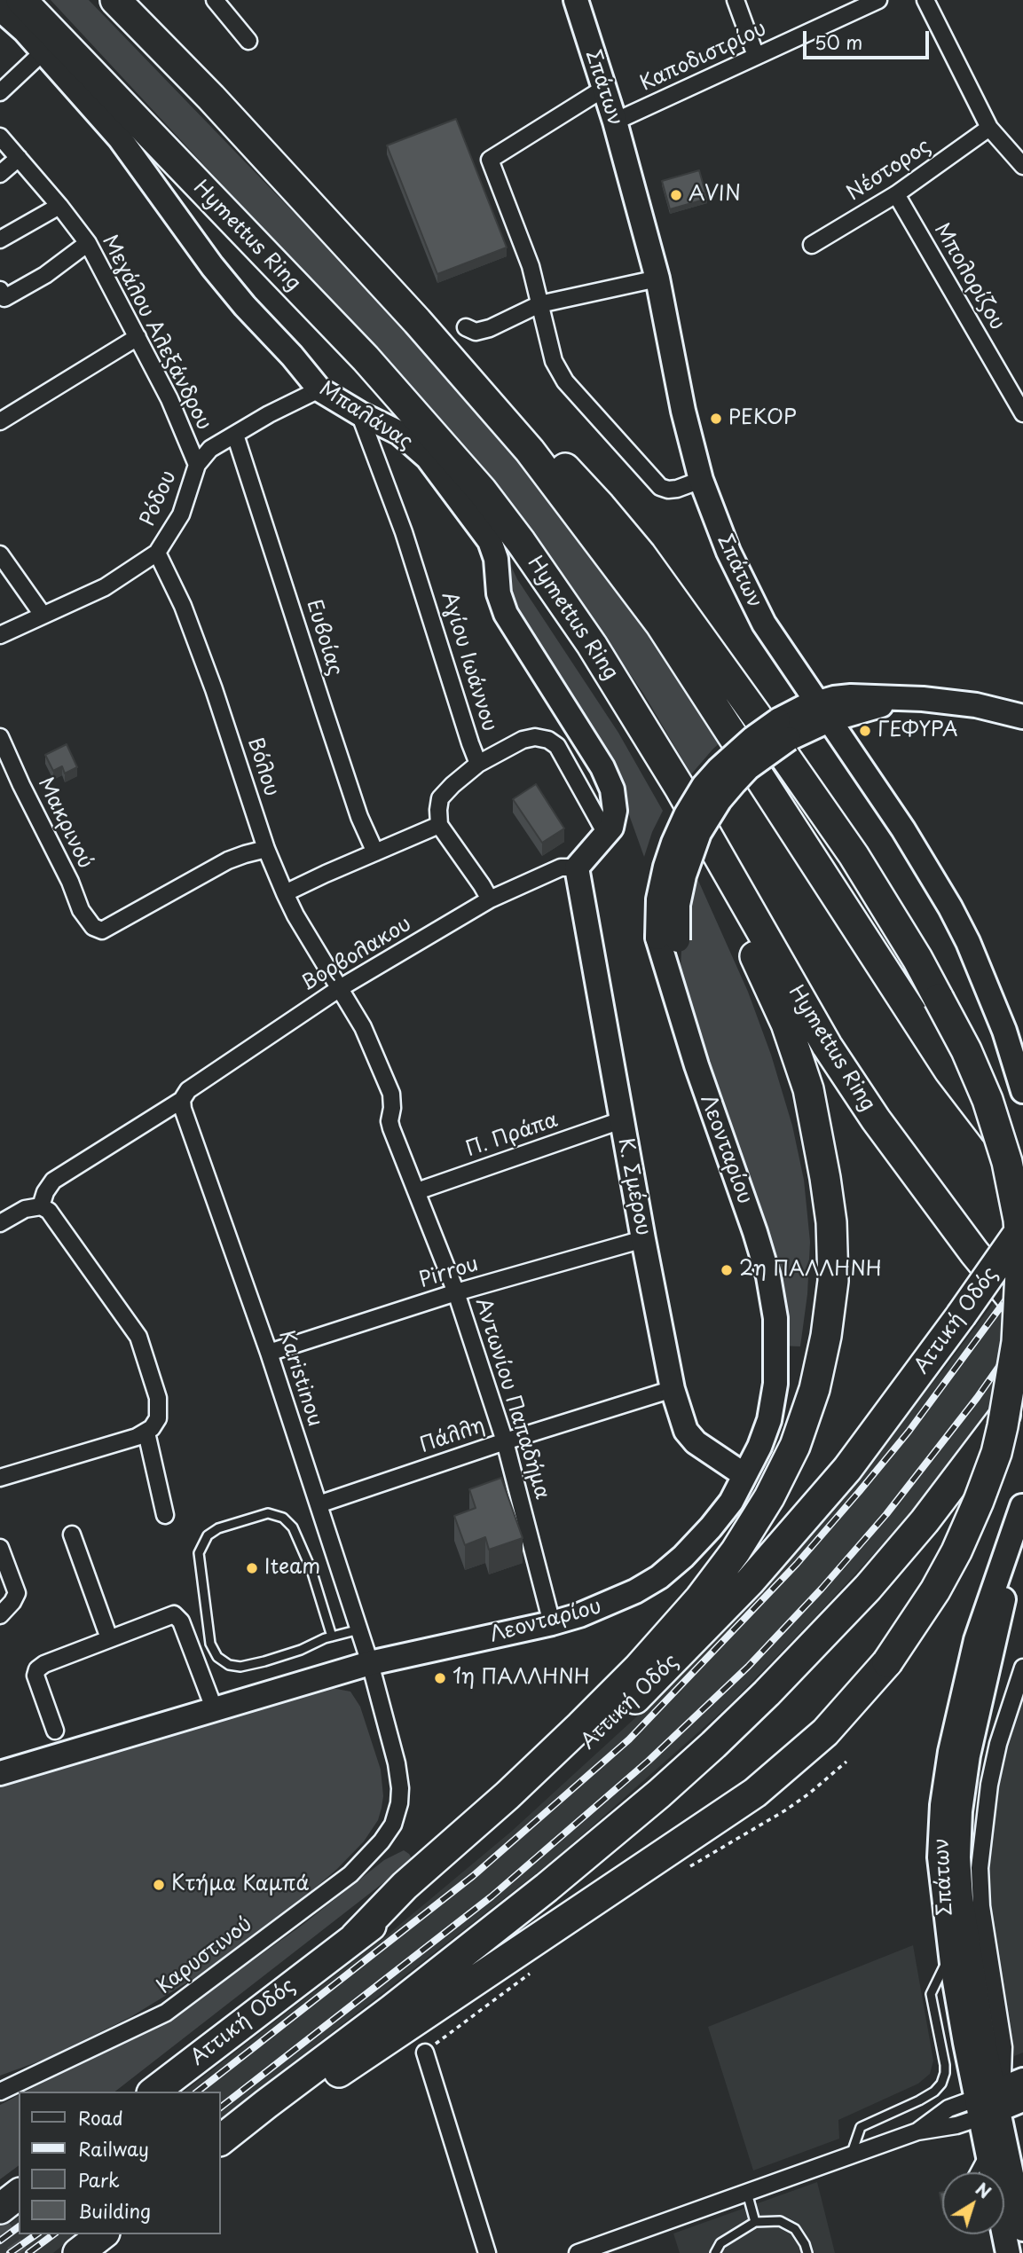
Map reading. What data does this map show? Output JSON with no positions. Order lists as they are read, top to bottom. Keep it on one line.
{"streets":{"highway":["Hymettus Ring","Αττική Οδός"],"street":["Καποδιστρίου","Σπάτων","Νέστορος","Μπολορίζου","Μεγάλου Αλεξάνδρου","Μπαλάνας","Ρόδου","Ευβοίας","Αγίου Ιωάννου","Βόλου","Μακρινού","Βορβολακου","Π. Πράπα","Λεονταρίου","Κ. Σμέρου","Pirrou","Karistinou","Αντωνίου Παπαδήμα","Πάλλη","Καρυστινού"]},"crossings":[["Καποδιστρίου","Σπάτων"],["Σπάτων","Λεονταρίου"],["Νέστορος","Μπολορίζου"],["Μεγάλου Αλεξάνδρου","Ρόδου"],["Μπαλάνας","Ρόδου"],["Μπαλάνας","Αγίου Ιωάννου"],["Μπαλάνας","Βορβολακου"],["Μπαλάνας","Κ. Σμέρου"],["Ρόδου","Ευβοίας"],["Ρόδου","Βόλου"],["Αγίου Ιωάννου","Βορβολακου"],["Αγίου Ιωάννου","Κ. Σμέρου"],["Βόλου","Μακρινού"],["Βόλου","Βορβολακου"],["Βόλου","Αντωνίου Παπαδήμα"],["Βορβολακου","Κ. Σμέρου"],["Βορβολακου","Karistinou"],["Βορβολακου","Αντωνίου Παπαδήμα"],["Π. Πράπα","Κ. Σμέρου"],["Π. Πράπα","Αντωνίου Παπαδήμα"],["Λεονταρίου","Κ. Σμέρου"],["Λεονταρίου","Karistinou"],["Λεονταρίου","Αντωνίου Παπαδήμα"],["Λεονταρίου","Καρυστινού"],["Κ. Σμέρου","Pirrou"],["Κ. Σμέρου","Πάλλη"],["Pirrou","Karistinou"],["Pirrou","Αντωνίου Παπαδήμα"],["Karistinou","Πάλλη"],["Karistinou","Καρυστινού"],["Αντωνίου Παπαδήμα","Πάλλη"]],"places":["AVIN","ΡΕΚΟΡ","ΓΕΦΥΡΑ","2η ΠΑΛΛΗΝΗ","Iteam","1η ΠΑΛΛΗΝΗ","Kτήμα Καμπά"],"legend":["Road","Railway","Park","Building"],"scale_bar":"50 m","north":"top right"}
